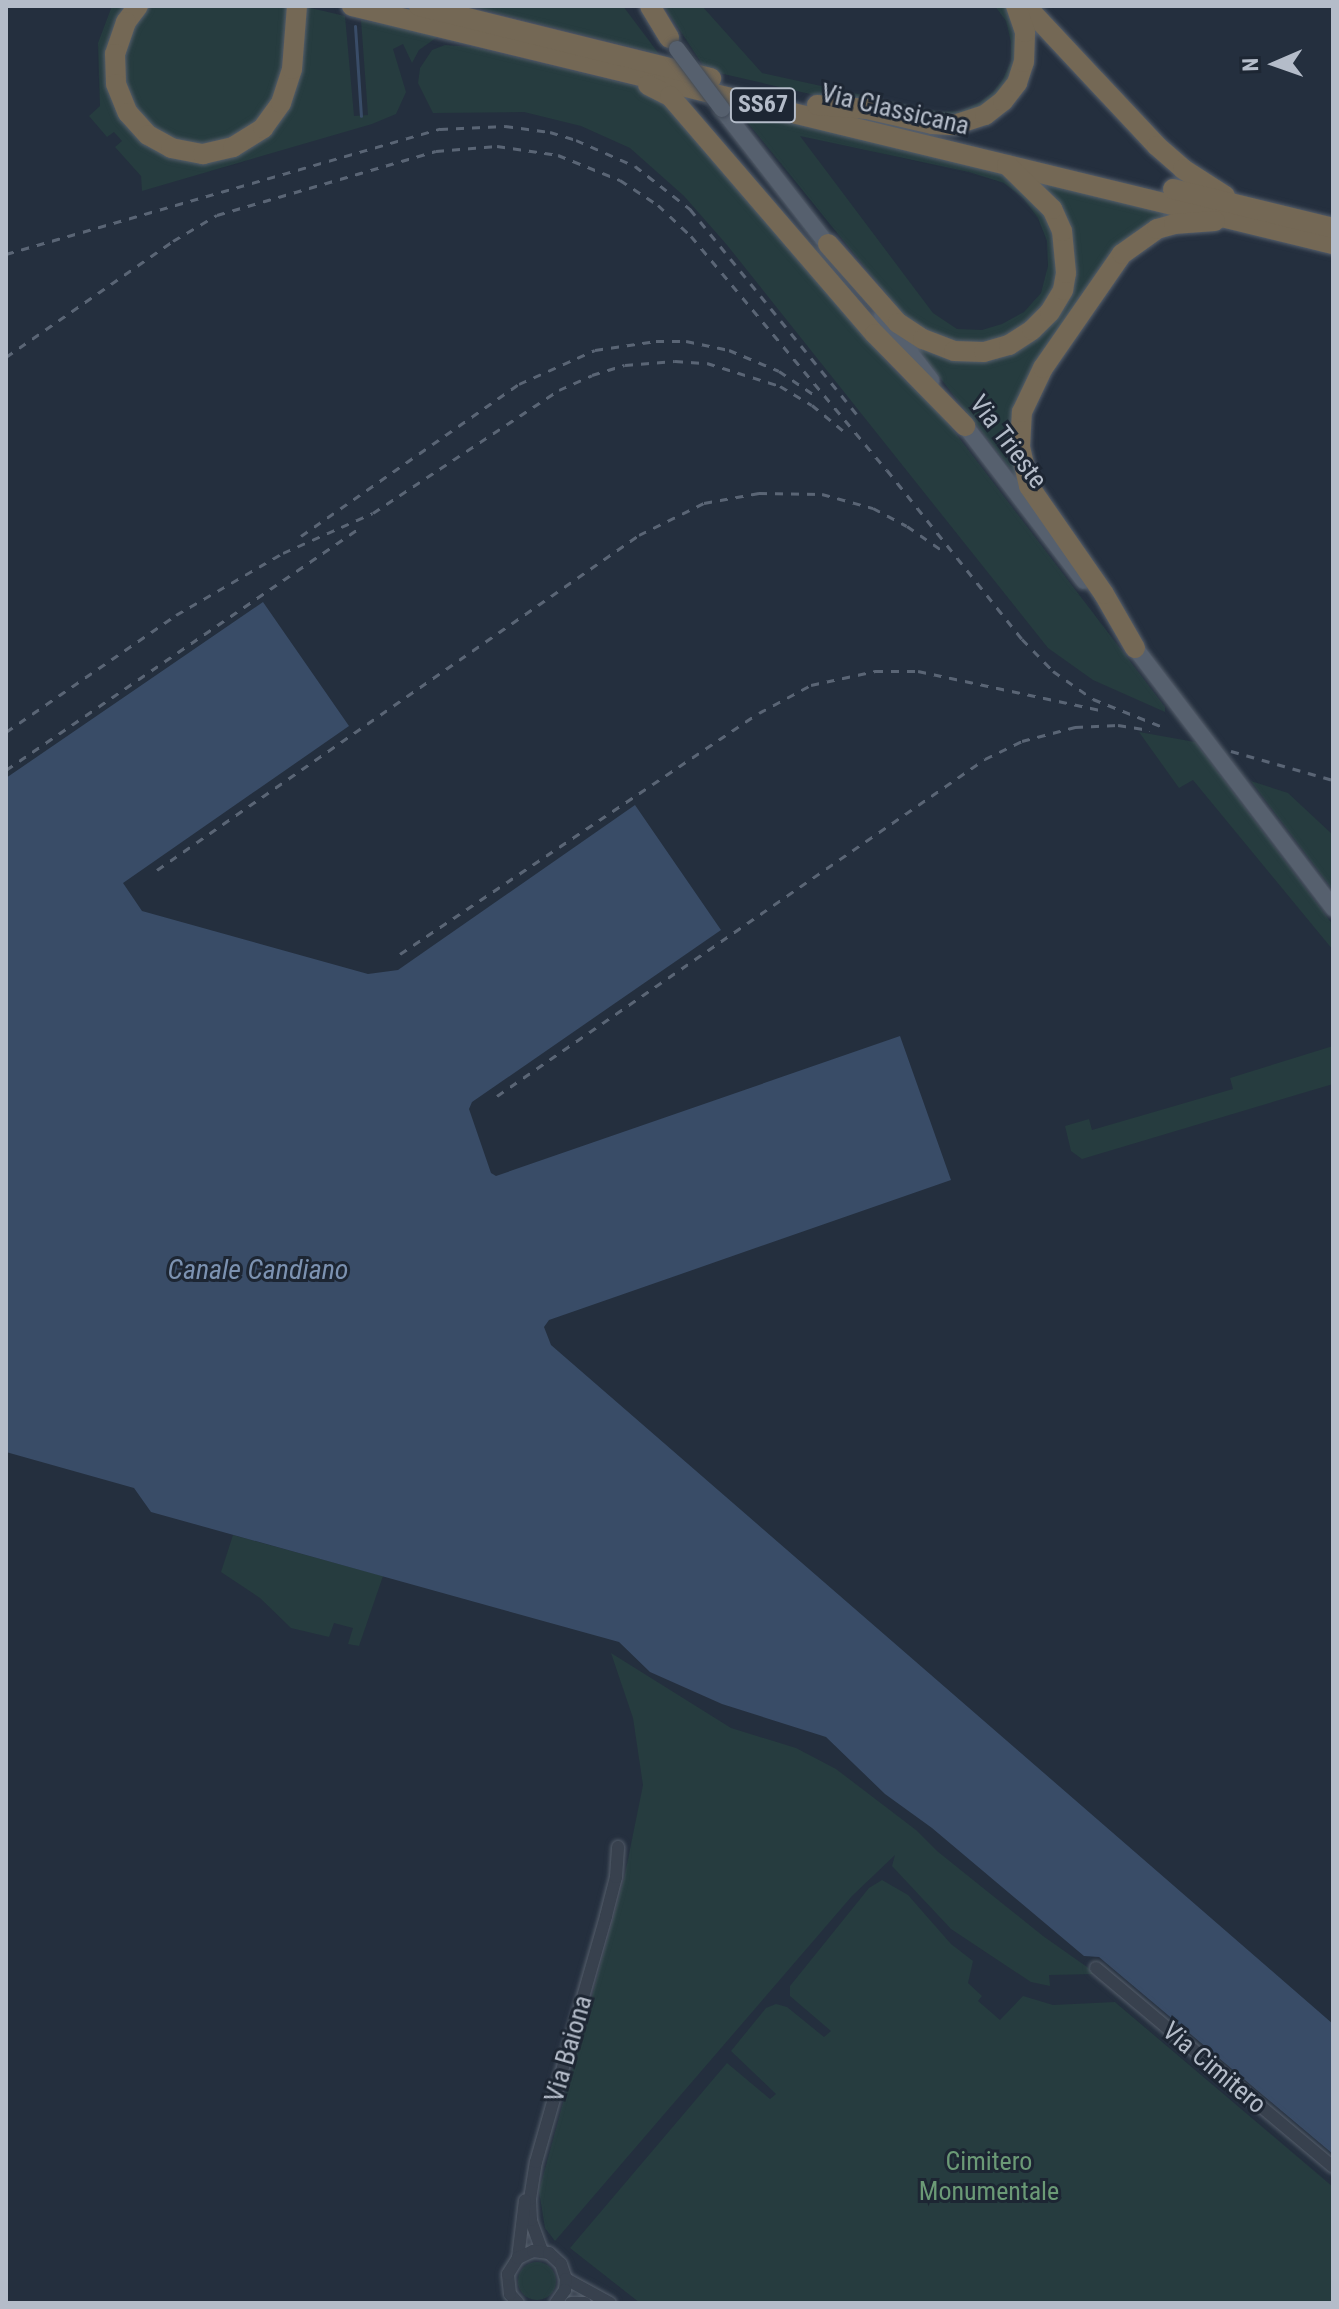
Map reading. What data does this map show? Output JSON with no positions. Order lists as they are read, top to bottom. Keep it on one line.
{"streets":{"highway":["SS67","Via Classicana"],"main road":["Via Trieste"],"street":["Via Baiona","Via Cimitero"]},"water":["Canale Candiano"],"parks":["Cimitero Monumentale"],"north":"left"}
